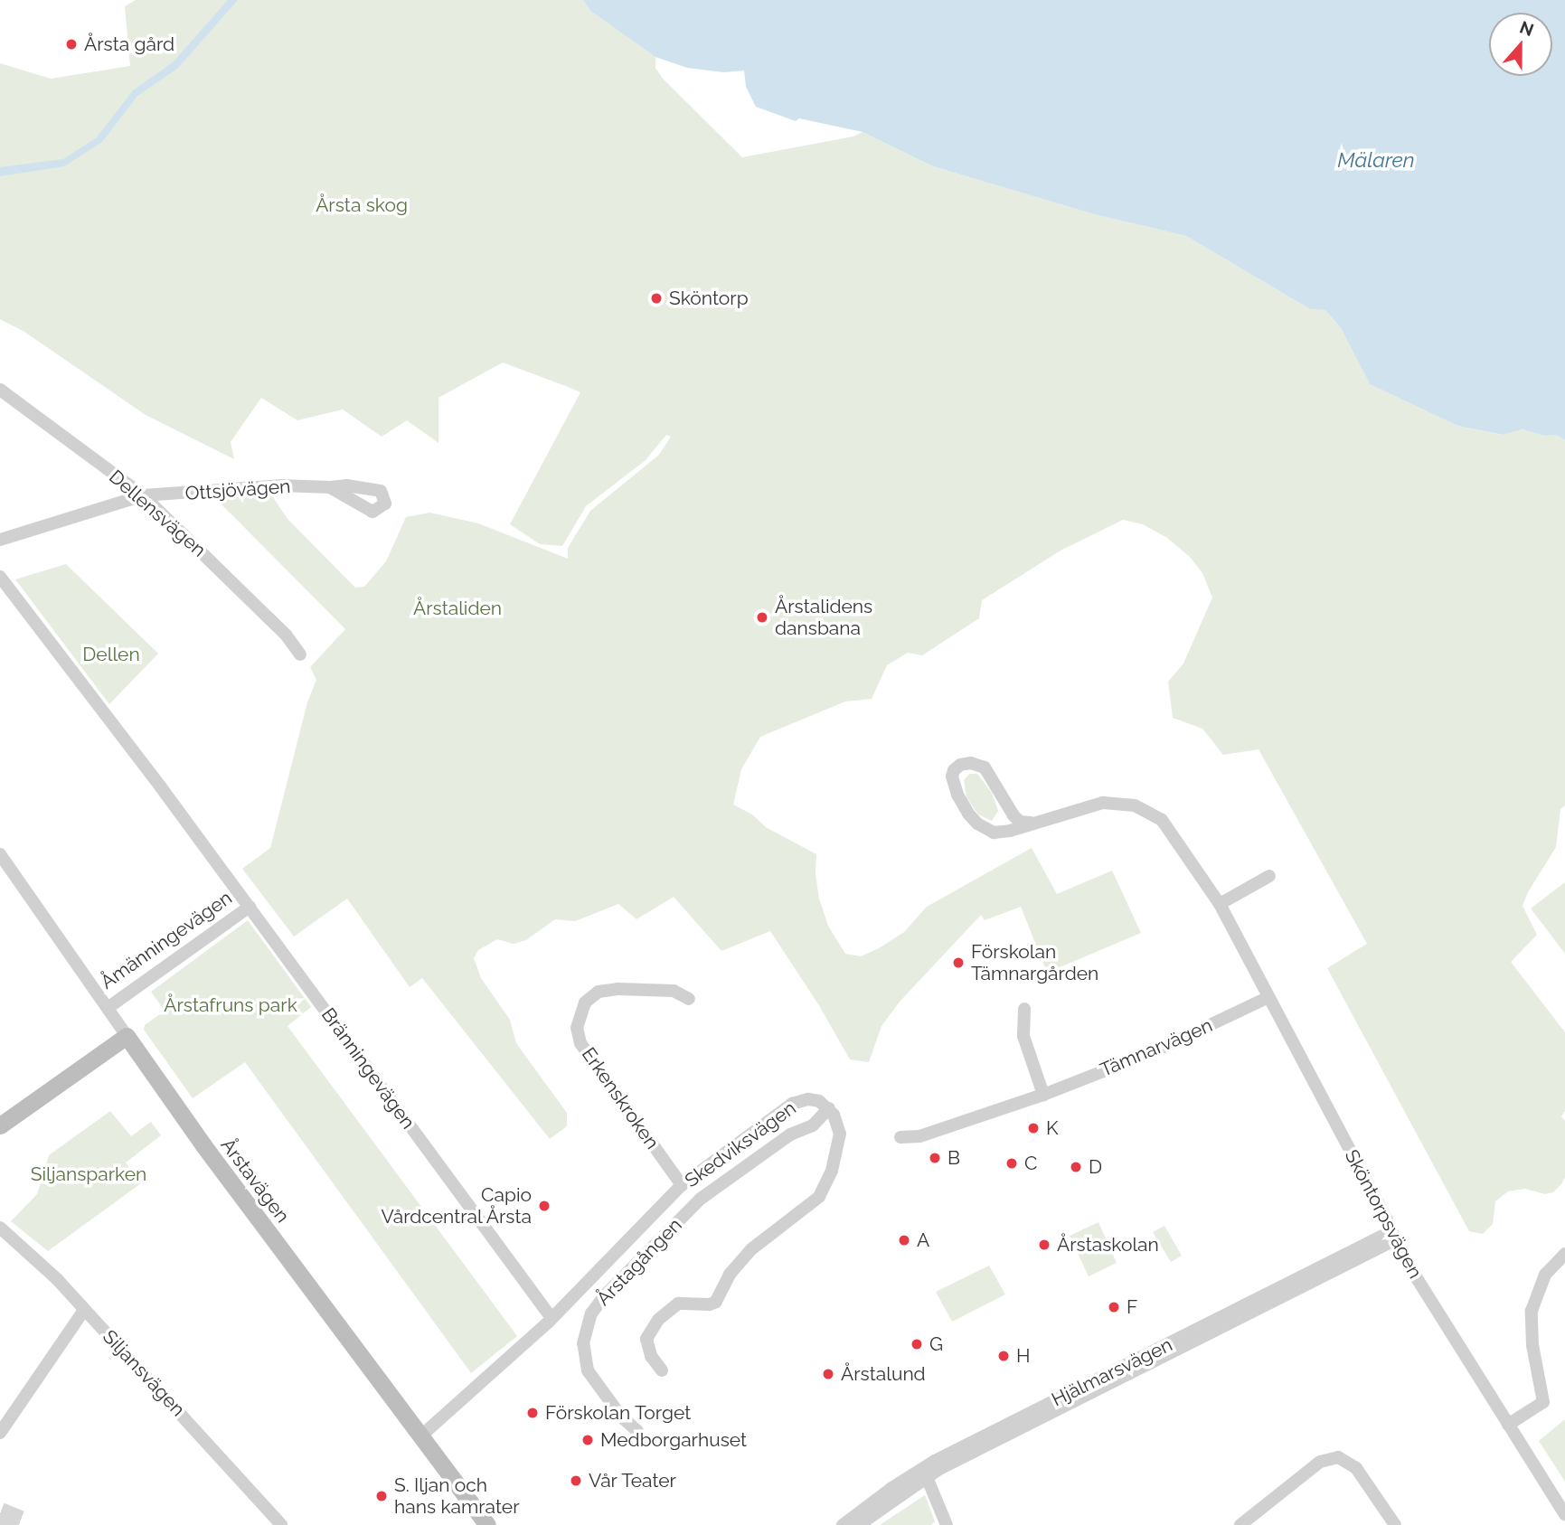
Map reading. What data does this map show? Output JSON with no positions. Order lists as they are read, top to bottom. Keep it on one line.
{"streets":{"street":["Ottsjövägen","Dellensvägen","Åmänningevägen","Tämnarvägen","Bränningevägen","Erkenskroken","Skedviksvägen","Årstavägen","Sköntorpsvägen","Årstagången","Hjälmarsvägen","Siljansvägen"]},"crossings":[["Ottsjövägen","Dellensvägen"],["Åmänningevägen","Bränningevägen"],["Åmänningevägen","Årstavägen"],["Tämnarvägen","Sköntorpsvägen"],["Bränningevägen","Skedviksvägen"],["Erkenskroken","Skedviksvägen"],["Skedviksvägen","Årstavägen"],["Skedviksvägen","Årstagången"],["Sköntorpsvägen","Hjälmarsvägen"]],"water":["Mälaren"],"parks":["Årsta skog","Årstaliden","Dellen","Årstafruns park","Siljansparken"],"places":["Årsta gård","Sköntorp","Årstalidens dansbana","Förskolan Tämnargården","K","B","C","D","Capio Vårdcentral Årsta","A","Årstaskolan","F","G","H","Årstalund","Förskolan Torget","Medborgarhuset","Vår Teater","S. Iljan och hans kamrater"],"north":"top"}
